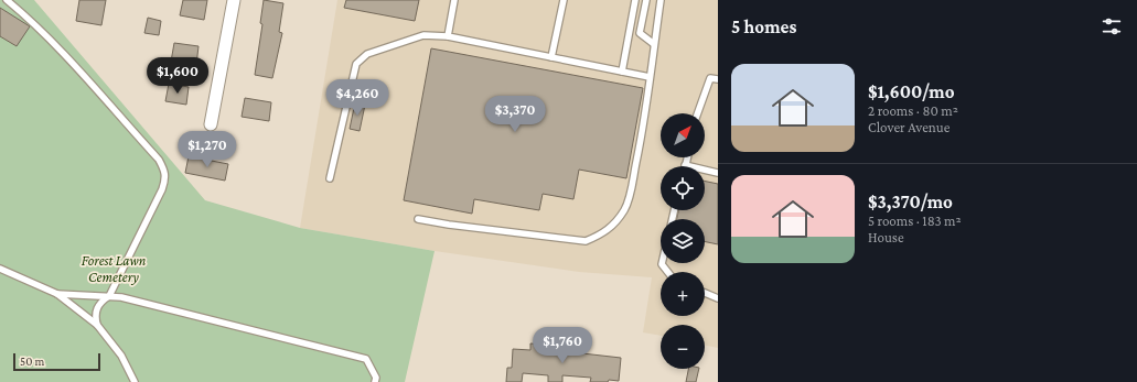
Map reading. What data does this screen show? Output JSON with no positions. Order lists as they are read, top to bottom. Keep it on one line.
{"parks":["Forest Lawn Cemetery"],"scale_bar":"50 m","north":"top right","page":{"heading":"5 homes","list":[{"name":"$1,600/mo","note":"2 rooms · 80 m² · Clover Avenue"},{"name":"$3,370/mo","note":"5 rooms · 183 m² · House"}],"price":["$1,600","$4,260","$3,370","$1,270","$1,760"],"map_buttons":["+","−"],"scale":"50 m"}}
